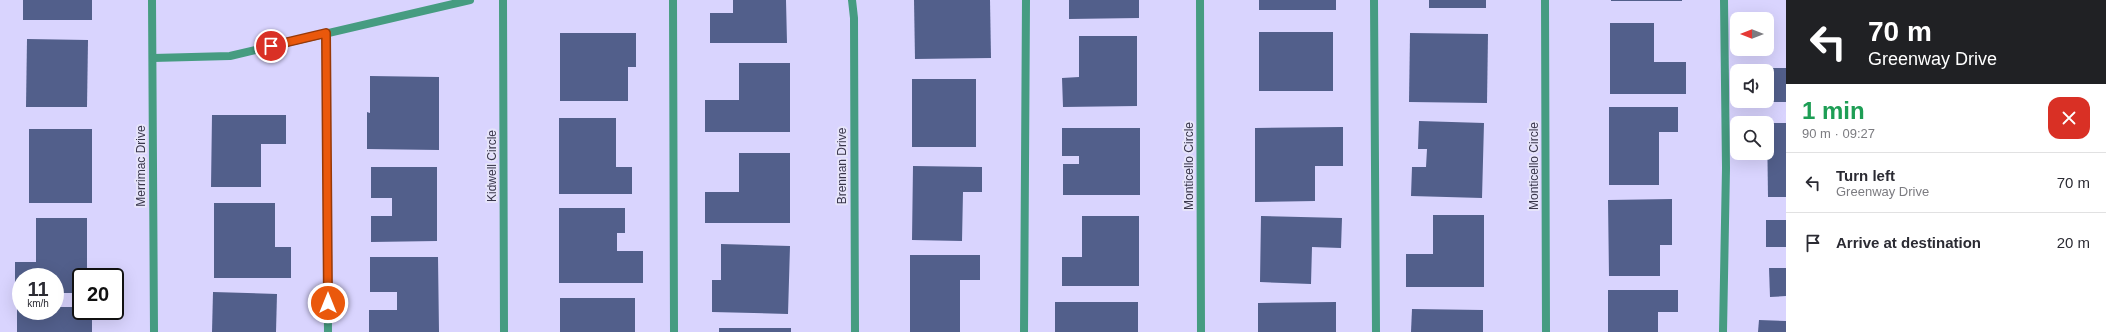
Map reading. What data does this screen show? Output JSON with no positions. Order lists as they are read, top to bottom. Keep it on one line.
{"streets":{"street":["Merrimac Drive","Kidwell Circle","Brennan Drive","Monticello Circle"]},"north":"left","page":{"turn":["70 m","Greenway Drive"],"heading":["1 min","90 m · 09:27"],"list":[{"name":"Turn left","note":"Greenway Drive","value":"70 m"},{"name":"Arrive at destination","value":"20 m"}],"speed":"11 km/h","limit":"20"}}
